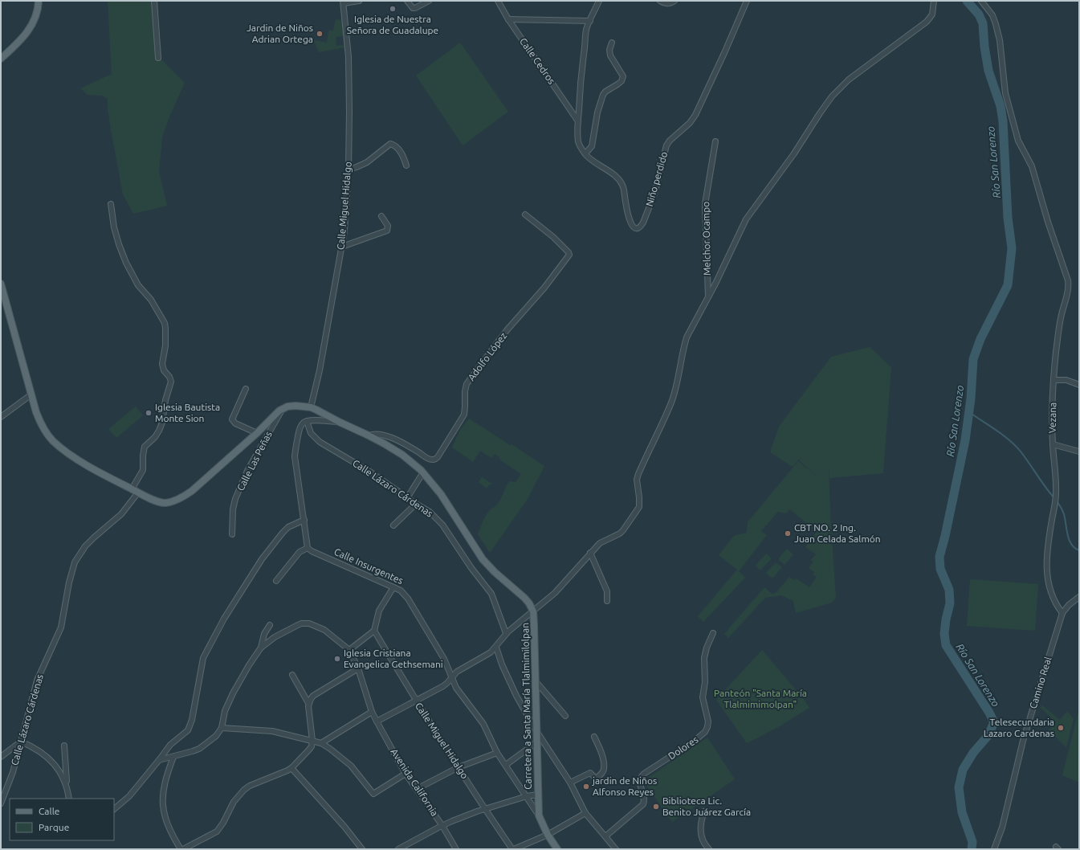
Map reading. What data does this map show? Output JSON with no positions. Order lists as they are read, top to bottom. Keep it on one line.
{"streets":{"main road":["Calle Insurgentes","Carretera a Santa María Tlalmimilolpan"],"street":["Calle Cedros","Niño perdido","Calle Miguel Hidalgo","Melchor Ocampo","Adolfo López","Vezana","Calle Las Peñas","Calle Lázaro Cárdenas","Camino Real","Dolores","Avenida California"]},"crossings":[["Calle Cedros","Niño perdido"],["Calle Miguel Hidalgo","Carretera a Santa María Tlalmimilolpan"],["Adolfo López","Carretera a Santa María Tlalmimilolpan"],["Vezana","Camino Real"],["Calle Las Peñas","Carretera a Santa María Tlalmimilolpan"],["Calle Lázaro Cárdenas","Carretera a Santa María Tlalmimilolpan"],["Calle Insurgentes","Carretera a Santa María Tlalmimilolpan"]],"water":["Río San Lorenzo"],"parks":["Panteón \"Santa María Tlalmimimolpan\""],"places":["Iglesia de Nuestra Señora de Guadalupe","Jardin de Niños Adrian Ortega","Iglesia Bautista Monte Sion","CBT NO. 2 Ing. Juan Celada Salmón","Iglesia Cristiana Evangelica Gethsemani","Telesecundaria Lazaro Cardenas","jardin de Niños Alfonso Reyes","Biblioteca Lic. Benito Juárez García"],"legend":["Calle","Parque"]}
